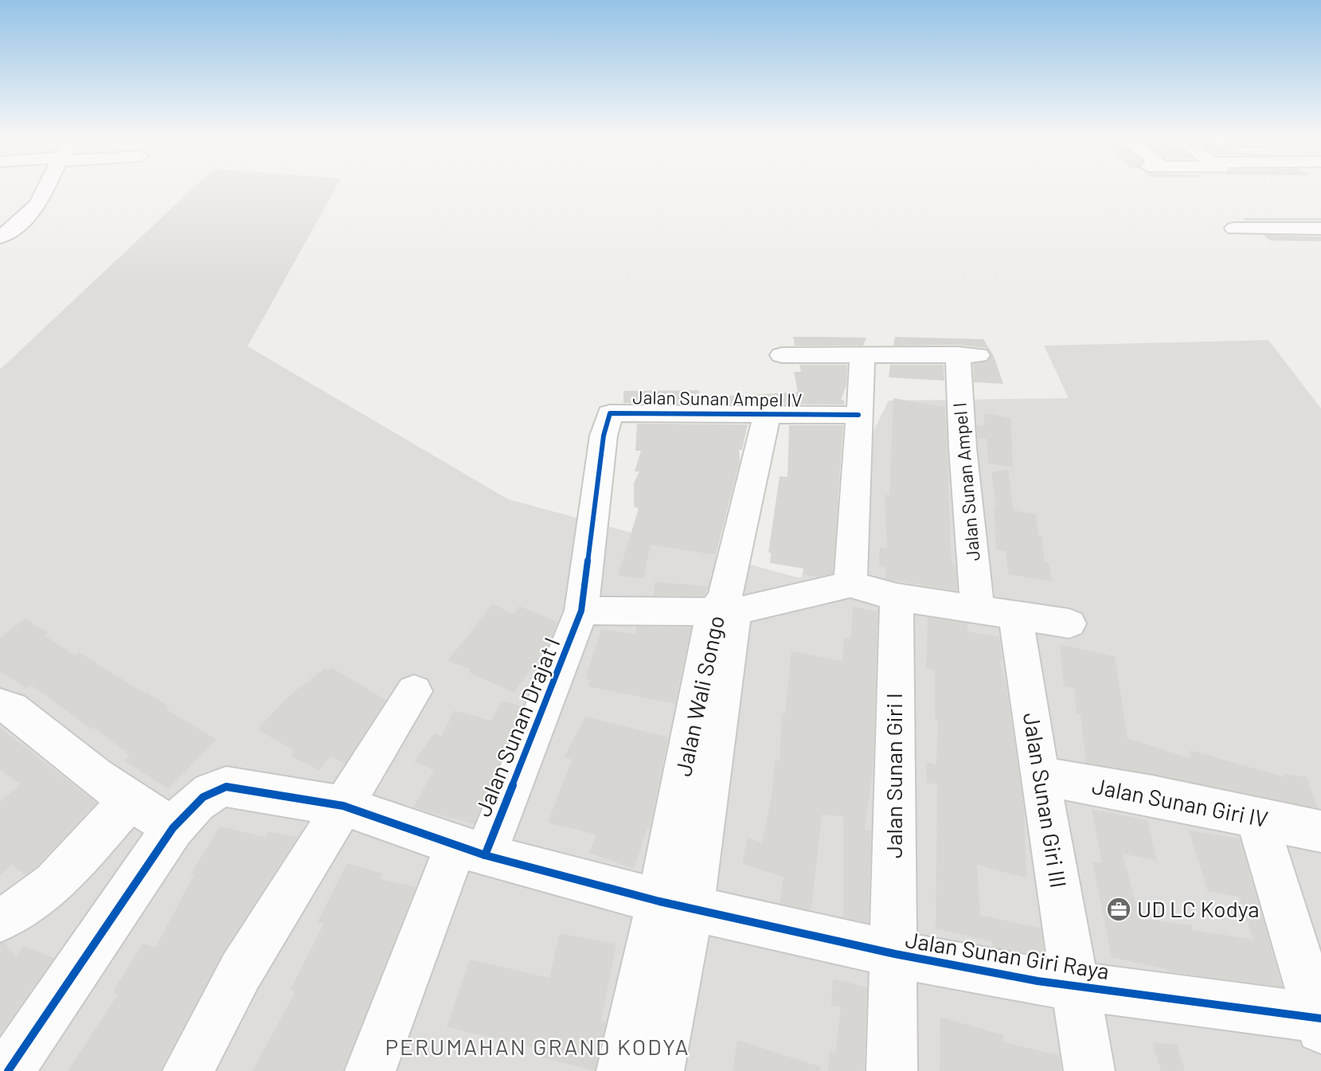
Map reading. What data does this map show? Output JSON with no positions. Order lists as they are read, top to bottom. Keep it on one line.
{"streets":{"street":["Jalan Sunan Ampel IV","Jalan Sunan Ampel I","Jalan Wali Songo","Jalan Sunan Drajat I","Jalan Sunan Giri I","Jalan Sunan Giri III","Jalan Sunan Giri IV","Jalan Sunan Giri Raya"]},"crossings":[["Jalan Sunan Ampel IV","Jalan Wali Songo"],["Jalan Sunan Ampel IV","Jalan Sunan Drajat I"],["Jalan Sunan Ampel I","Jalan Sunan Giri III"],["Jalan Wali Songo","Jalan Sunan Giri Raya"],["Jalan Sunan Drajat I","Jalan Sunan Giri Raya"],["Jalan Sunan Giri I","Jalan Sunan Giri Raya"],["Jalan Sunan Giri III","Jalan Sunan Giri IV"],["Jalan Sunan Giri III","Jalan Sunan Giri Raya"]],"districts":["PERUMAHAN GRAND KODYA"],"places":{"office":["UD LC Kodya"]}}
